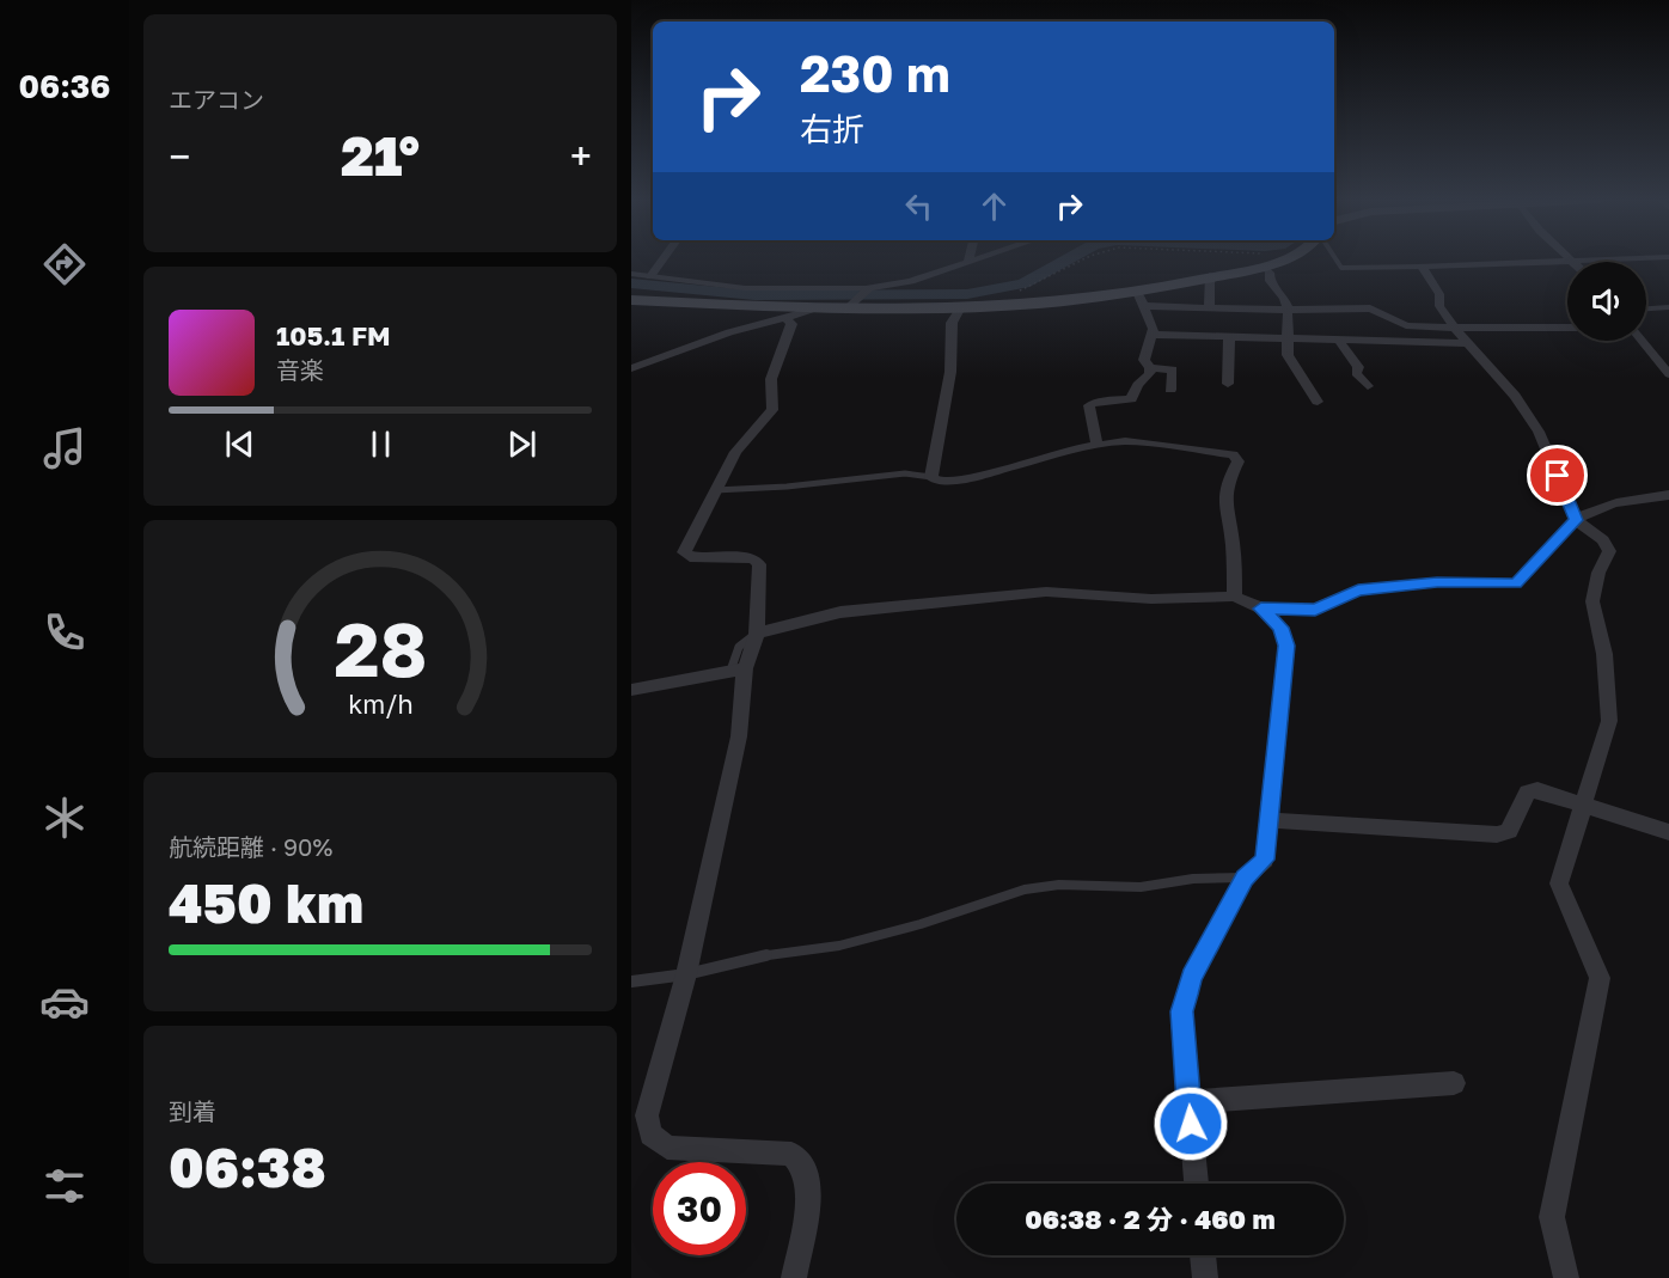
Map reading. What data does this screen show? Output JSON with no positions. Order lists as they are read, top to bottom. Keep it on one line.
{"page":{"tabs":"06:36","tile":["エアコン",["航続距離 · 90%","450 km"],["到着","06:38"]],"turn":["230 m","右折"],"heat":["−","21°","+"],"song":["105.1 FM","音楽"],"limit":"30","trip":"06:38 · 2 分 · 460 m","gauge":["28","km/h"]}}
